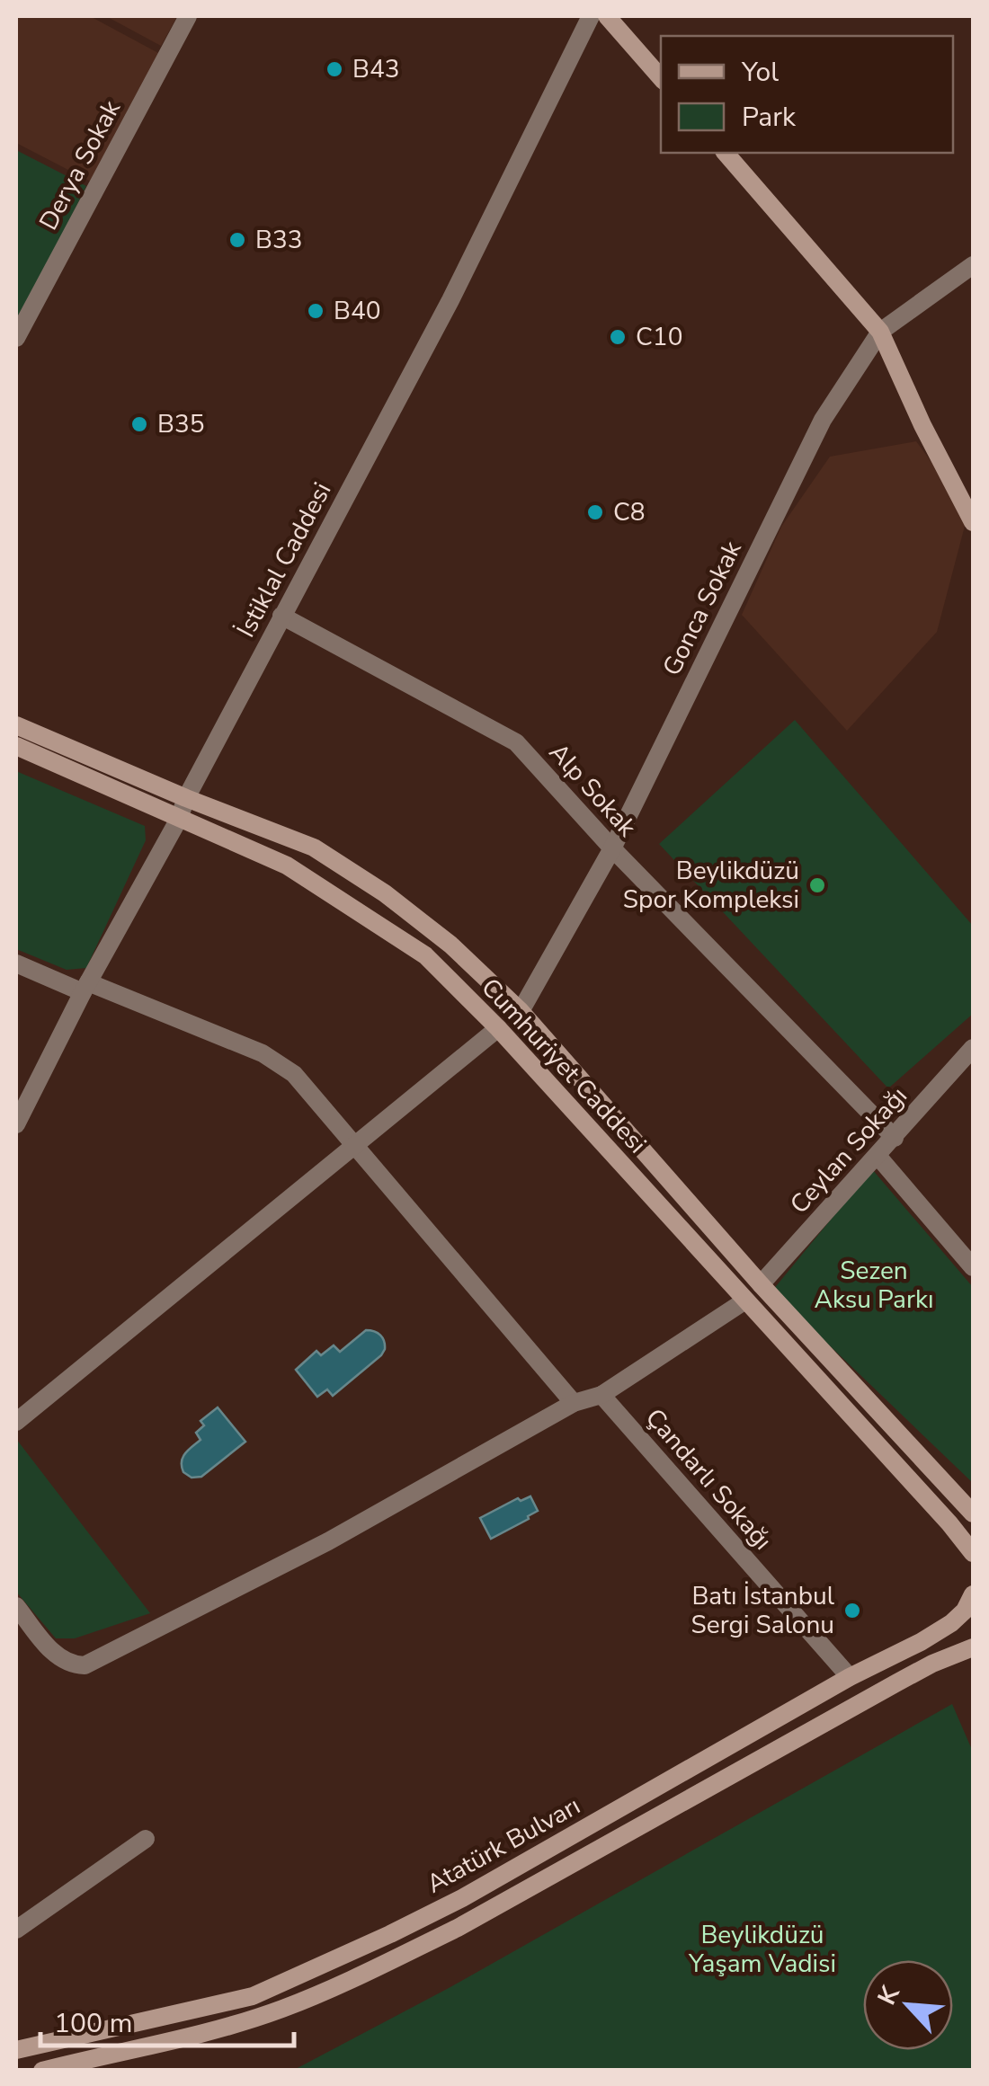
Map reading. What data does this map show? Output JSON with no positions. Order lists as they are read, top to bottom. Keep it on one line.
{"streets":{"main road":["Cumhuriyet Caddesi","Atatürk Bulvarı"],"street":["Derya Sokak","İstiklal Caddesi","Gonca Sokak","Alp Sokak","Ceylan Sokağı","Çandarlı Sokağı"]},"crossings":[["İstiklal Caddesi","Alp Sokak"],["İstiklal Caddesi","Cumhuriyet Caddesi"],["Gonca Sokak","Alp Sokak"],["Gonca Sokak","Cumhuriyet Caddesi"],["Alp Sokak","Ceylan Sokağı"],["Cumhuriyet Caddesi","Ceylan Sokağı"],["Çandarlı Sokağı","Atatürk Bulvarı"]],"parks":["Sezen Aksu Parkı","Beylikdüzü Yaşam Vadisi"],"places":["B43","B33","B40","C10","B35","C8","Beylikdüzü Spor Kompleksi","Batı İstanbul Sergi Salonu"],"legend":["Yol","Park"],"scale_bar":"100 m","north":"top left"}
